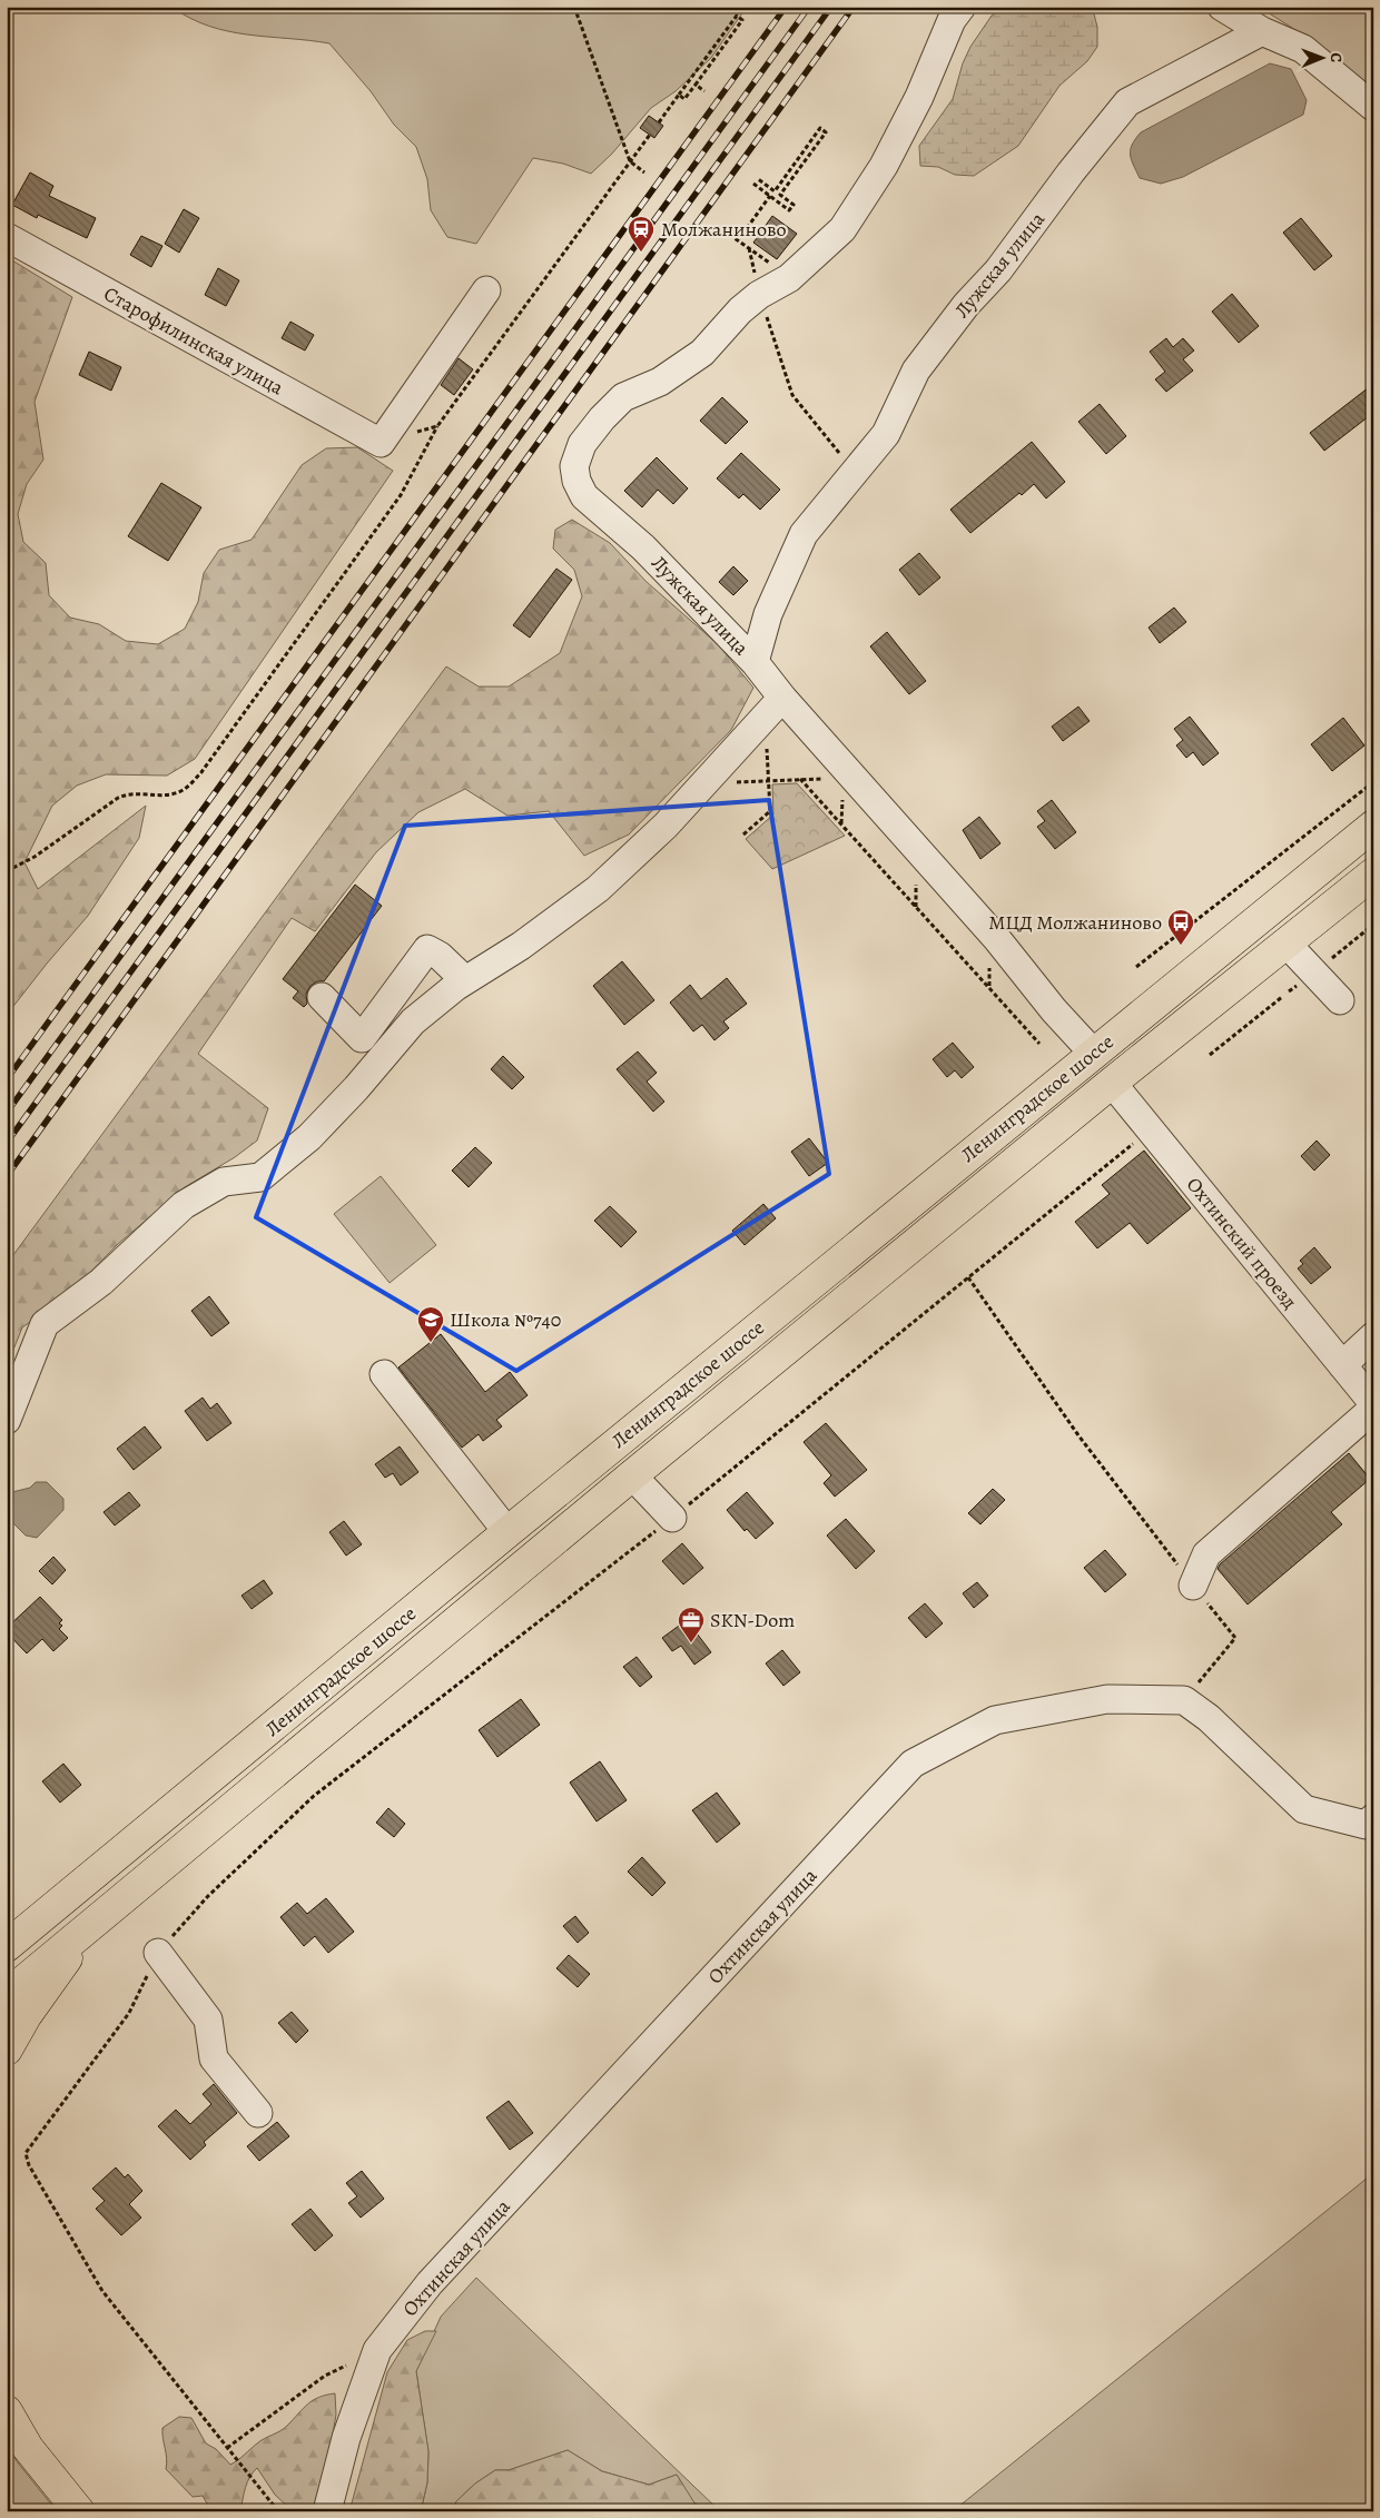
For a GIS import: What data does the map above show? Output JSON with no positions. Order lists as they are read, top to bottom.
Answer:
{
  "streets": {
    "highway": ["Ленинградское шоссе"],
    "street": [
      "Лужская улица",
      "Старофилинская улица",
      "Охтинский проезд",
      "Охтинская улица"
    ]
  },
  "crossings": [
    ["Ленинградское шоссе", "Охтинский проезд"]
  ],
  "places": {
    "station": ["Молжаниново"],
    "bus stop": ["МЦД Молжаниново"],
    "school or university": ["Школа №740"],
    "office": ["SKN-Dom"]
  },
  "north": "right"
}
